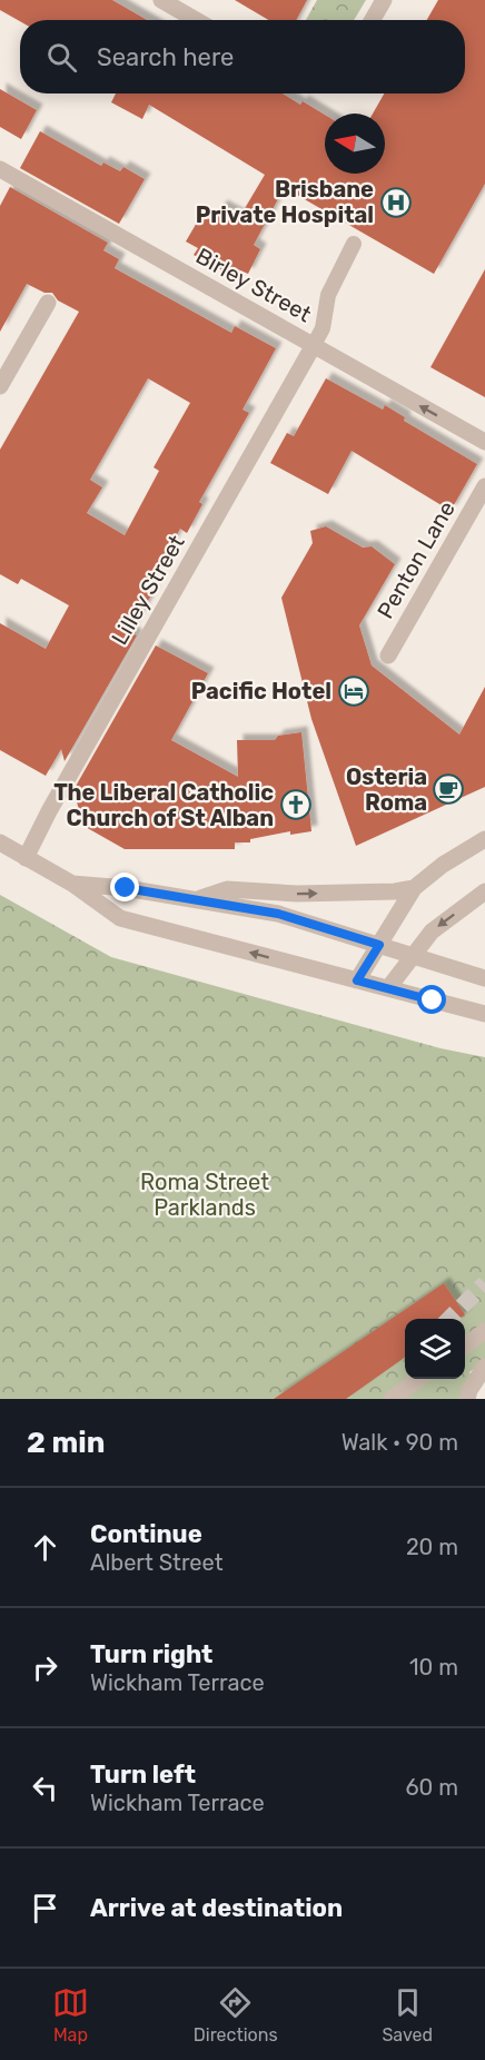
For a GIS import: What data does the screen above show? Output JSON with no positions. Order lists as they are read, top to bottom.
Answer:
{
  "streets": {
    "street": ["Birley Street", "Penton Lane", "Lilley Street"]
  },
  "crossings": [
    ["Birley Street", "Lilley Street"]
  ],
  "one_way": ["Birley Street"],
  "parks": ["Roma Street Parklands"],
  "places": {
    "hospital": ["Brisbane Private Hospital"],
    "hotel": ["Pacific Hotel"],
    "cafe": ["Osteria Roma"],
    "church": ["The Liberal Catholic Church of St Alban"]
  },
  "north": "left",
  "page": {
    "search": "Search here",
    "heading": ["2 min", "Walk · 90 m"],
    "list": [
      ["Continue", "Albert Street", "20 m"],
      ["Turn right", "Wickham Terrace", "10 m"],
      ["Turn left", "Wickham Terrace", "60 m"],
      "Arrive at destination"
    ],
    "nav": ["Map", "Directions", "Saved"]
  }
}
